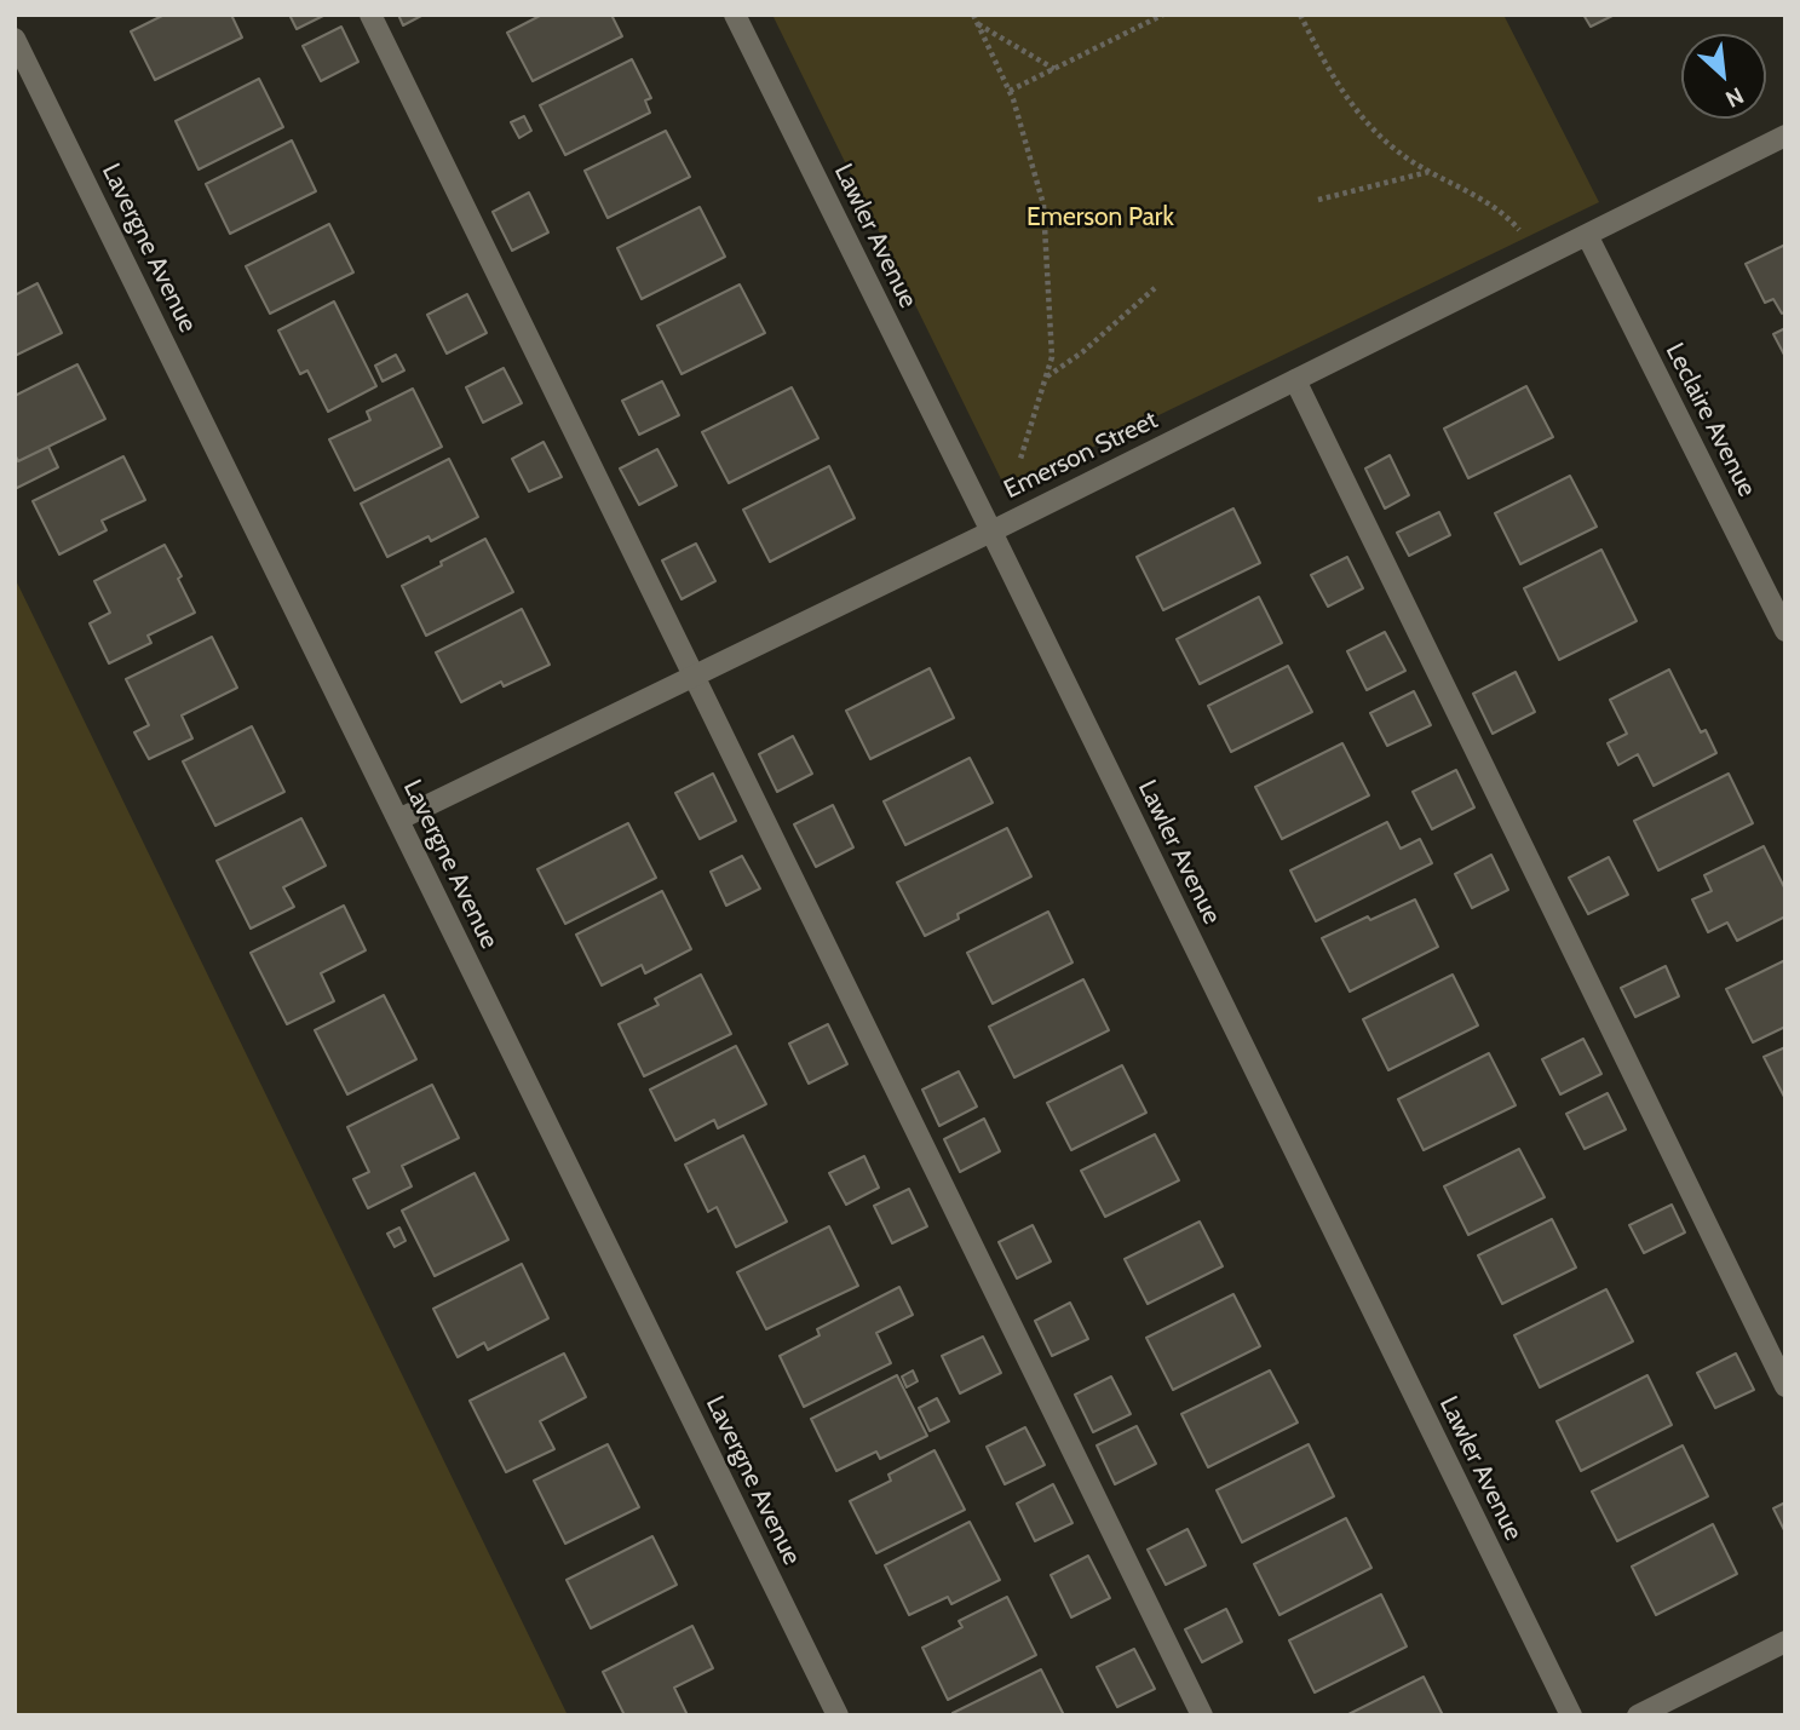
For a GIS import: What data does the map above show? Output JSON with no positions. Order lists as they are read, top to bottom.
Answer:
{
  "streets": {
    "street": [
      "Lawler Avenue",
      "Lavergne Avenue",
      "Leclaire Avenue",
      "Emerson Street"
    ]
  },
  "crossings": [
    ["Lawler Avenue", "Emerson Street"],
    ["Lavergne Avenue", "Emerson Street"],
    ["Leclaire Avenue", "Emerson Street"]
  ],
  "parks": ["Emerson Park"],
  "north": "bottom right"
}
